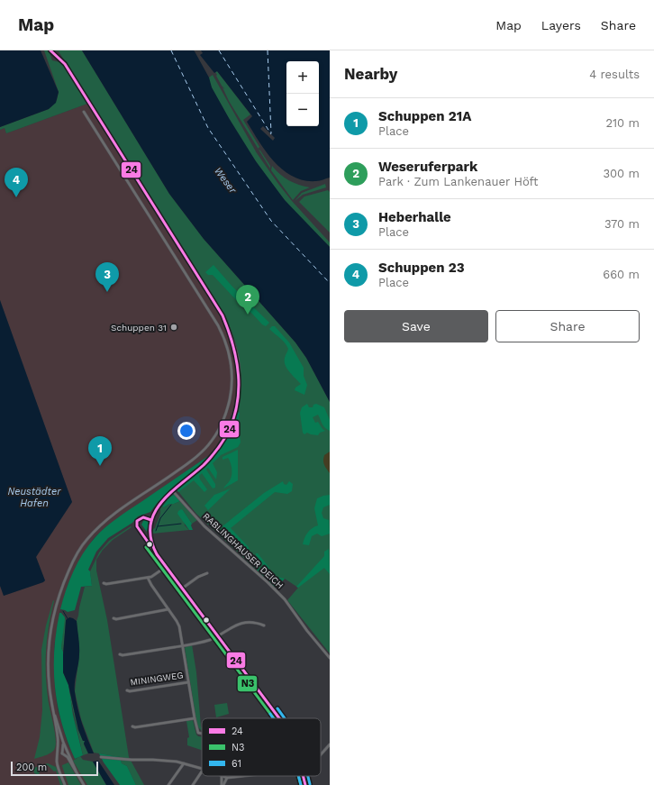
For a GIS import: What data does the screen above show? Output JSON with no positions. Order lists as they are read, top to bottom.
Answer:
{
  "streets": {
    "street": ["RABLINGHAUSER DEICH", "MININGWEG"]
  },
  "water": ["Weser", "Neustädter Hafen"],
  "places": ["Schuppen 31"],
  "lines": ["transit line 24", "transit line N3", "transit line 61"],
  "legend": ["24", "N3", "61"],
  "scale_bar": "200 m",
  "page": {
    "header": "Map",
    "nav": ["Map", "Layers", "Share"],
    "heading": ["Nearby", "4 results"],
    "map_buttons": ["+", "−"],
    "list": [
      {
        "mark": "1",
        "name": "Schuppen 21A",
        "note": "Place",
        "value": "210 m"
      },
      {
        "mark": "2",
        "name": "Weseruferpark",
        "note": "Park · Zum Lankenauer Höft",
        "value": "300 m"
      },
      {
        "mark": "3",
        "name": "Heberhalle",
        "note": "Place",
        "value": "370 m"
      },
      {
        "mark": "4",
        "name": "Schuppen 23",
        "note": "Place",
        "value": "660 m"
      }
    ],
    "pins": [
      "4",
      "3",
      "2",
      "1"
    ],
    "buttons": ["Save", "Share"],
    "scale": "200 m"
  }
}
